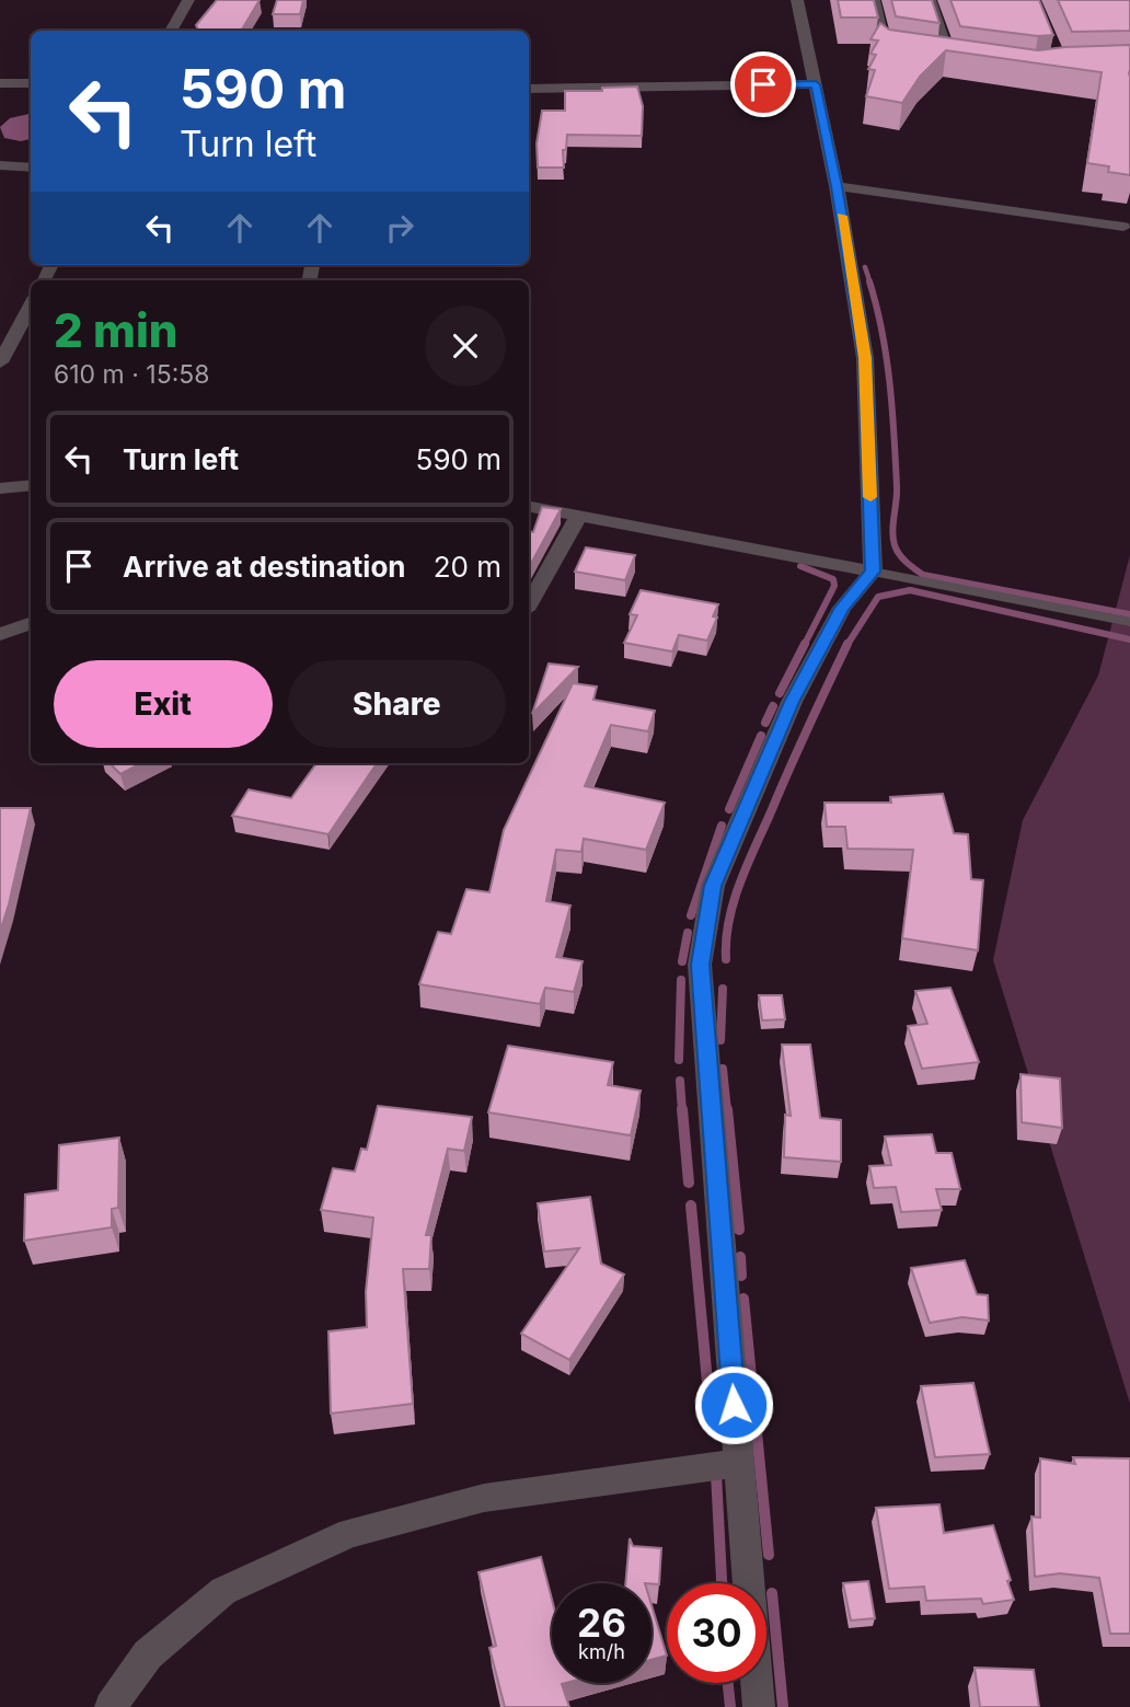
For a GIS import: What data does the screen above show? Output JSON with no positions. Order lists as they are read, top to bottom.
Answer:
{
  "page": {
    "turn": ["590 m", "Turn left"],
    "heading": ["2 min", "610 m · 15:58"],
    "list": [
      {
        "name": "Turn left",
        "value": "590 m"
      },
      {
        "name": "Arrive at destination",
        "value": "20 m"
      }
    ],
    "buttons": ["Exit", "Share"],
    "speed": "26 km/h",
    "limit": "30"
  }
}
